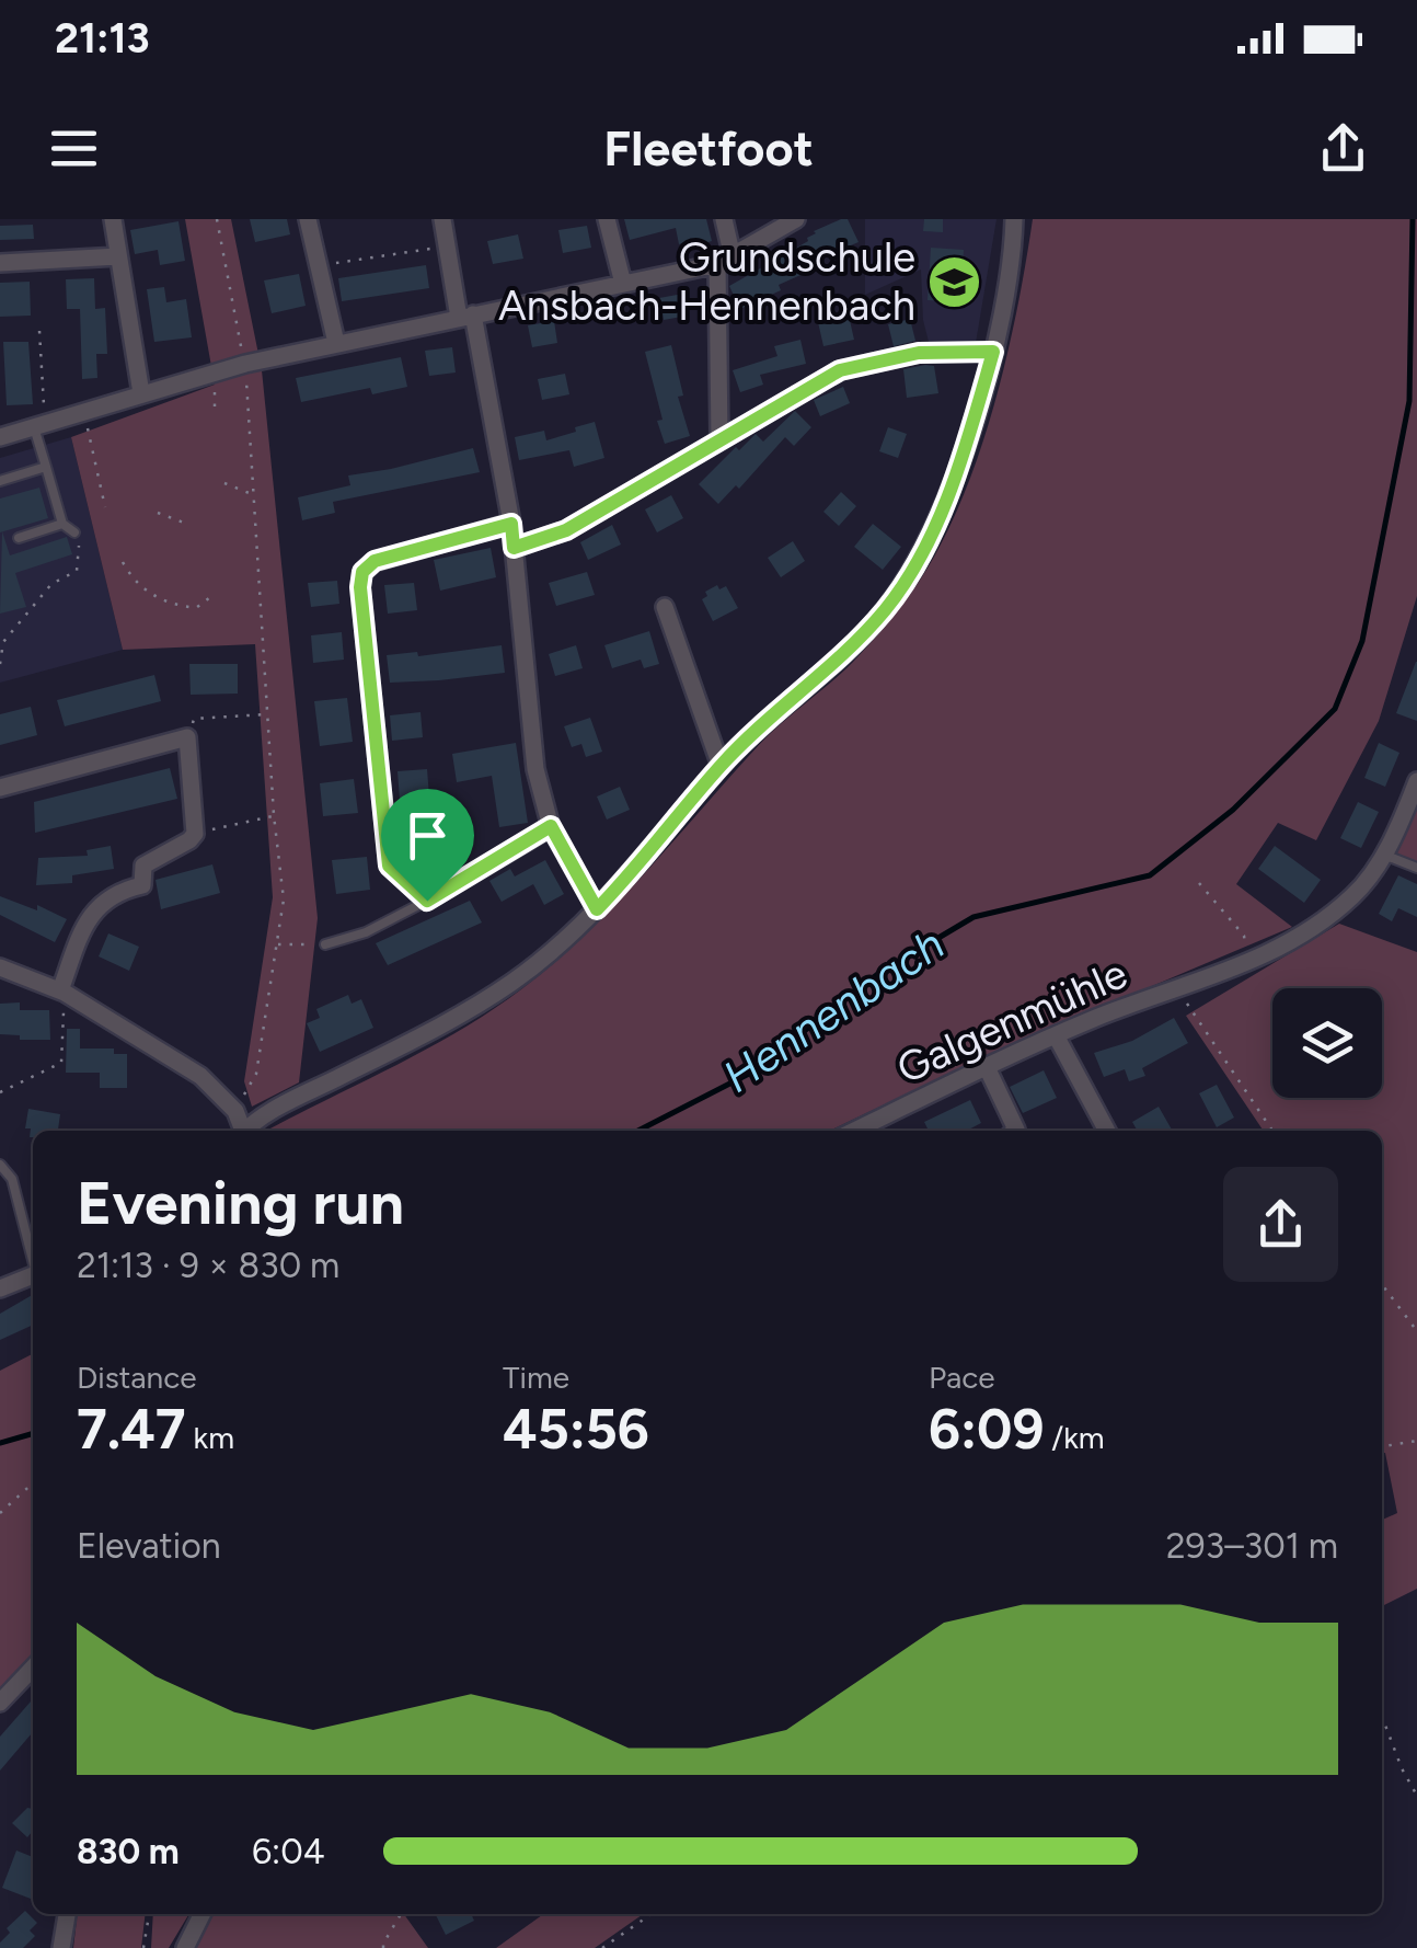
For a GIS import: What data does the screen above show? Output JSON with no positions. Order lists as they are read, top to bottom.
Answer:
{
  "streets": {
    "street": ["Galgenmühle"]
  },
  "water": ["Hennenbach"],
  "places": {
    "school or university": ["Grundschule Ansbach-Hennenbach"]
  },
  "page": {
    "status": "21:13",
    "header": "Fleetfoot",
    "heading": ["Evening run", "21:13 · 9 × 830 m"],
    "stats": [
      ["Distance", "7.47 km"],
      ["Time", "45:56"],
      ["Pace", "6:09 /km"]
    ],
    "chart": ["Elevation", "293–301 m"],
    "list": [
      {
        "name": "830 m",
        "note": "6:04"
      }
    ]
  }
}
